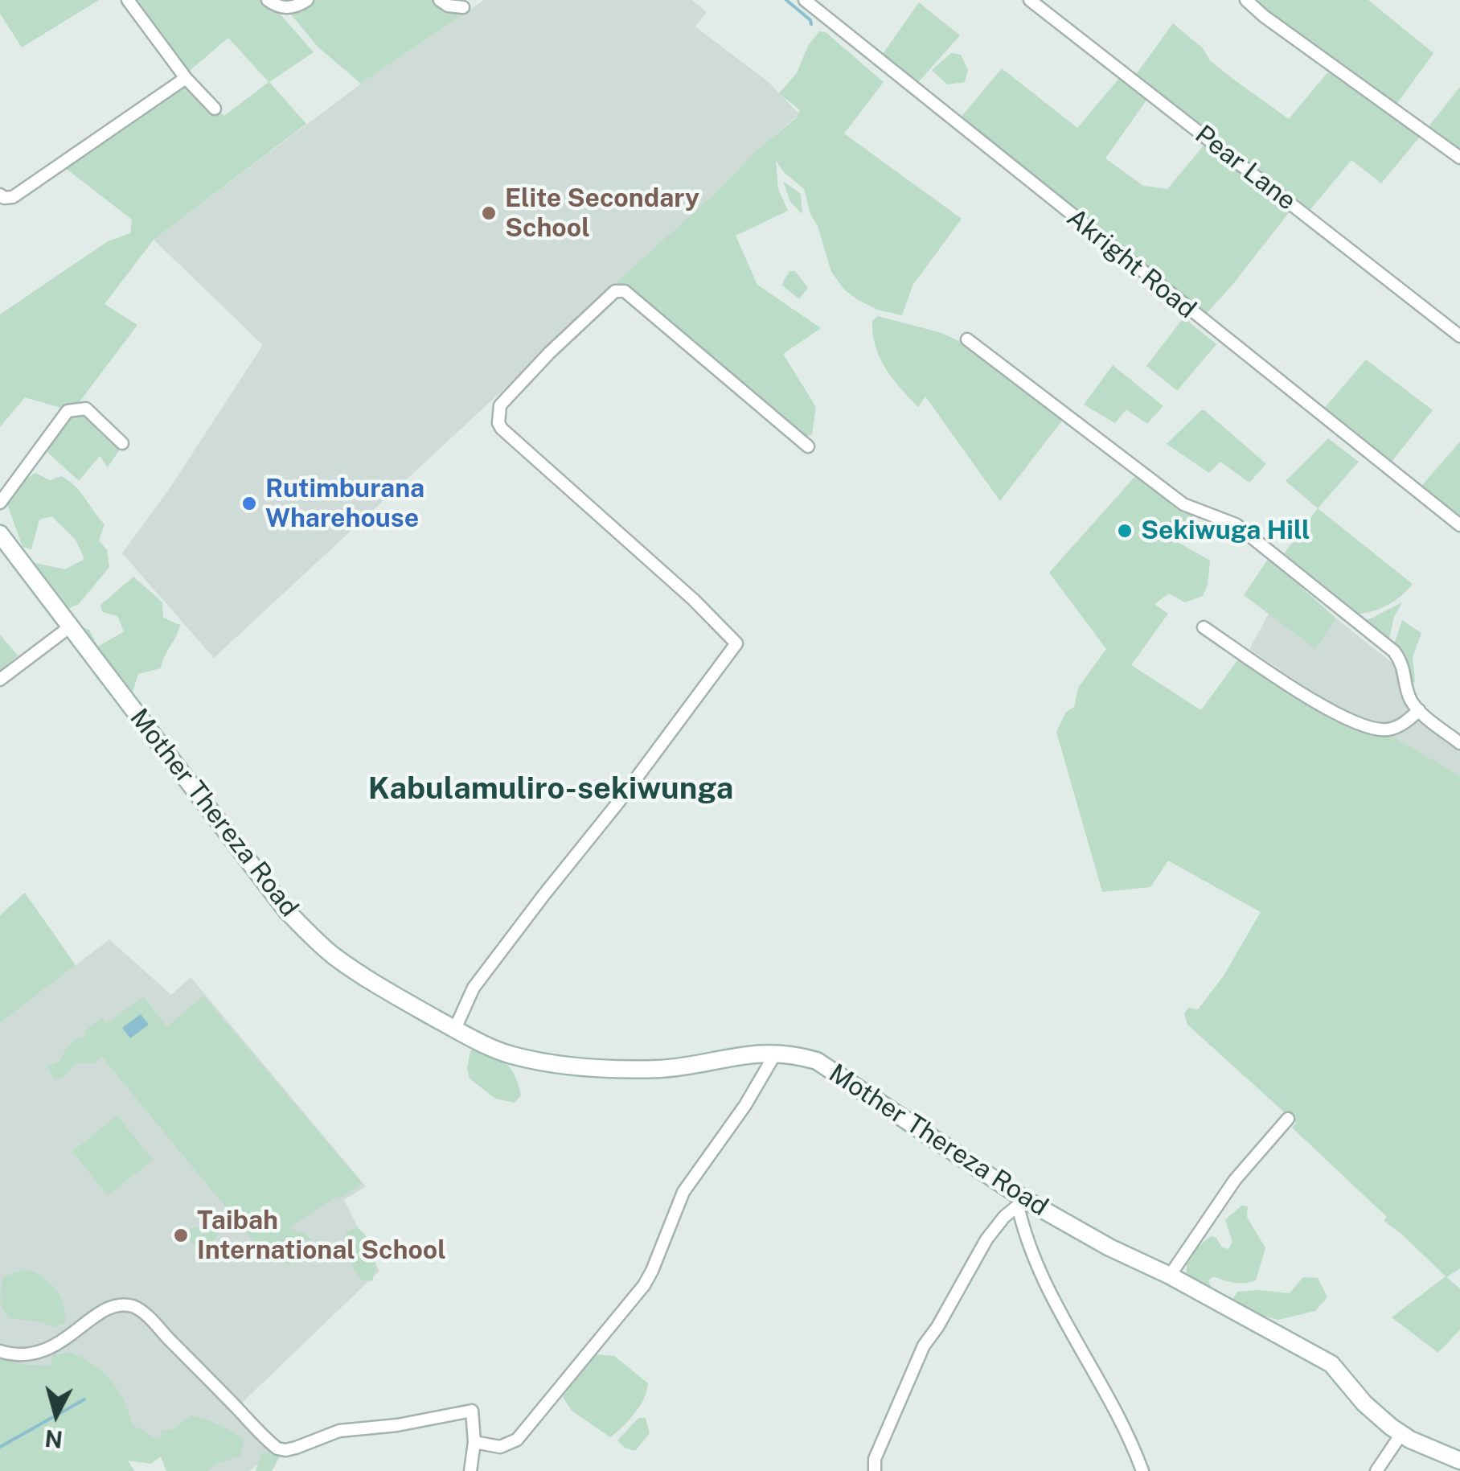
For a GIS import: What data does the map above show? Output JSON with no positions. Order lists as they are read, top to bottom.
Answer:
{
  "streets": {
    "street": ["Pear Lane", "Akright Road", "Mother Thereza Road"]
  },
  "districts": ["Kabulamuliro-sekiwunga"],
  "places": [
    "Elite Secondary School",
    "Rutimburana Wharehouse",
    "Sekiwuga Hill",
    "Taibah International School"
  ],
  "north": "bottom"
}
